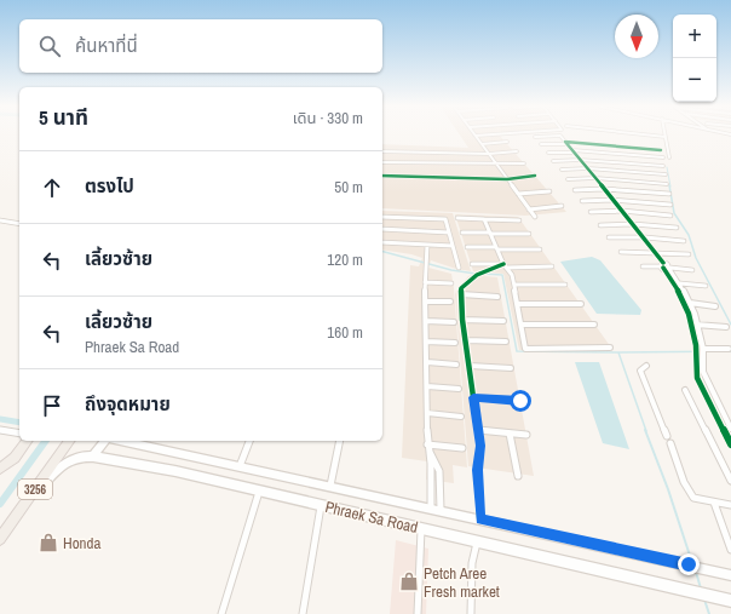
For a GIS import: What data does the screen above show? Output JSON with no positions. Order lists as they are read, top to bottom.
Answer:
{
  "streets": {
    "main road": ["3256", "Phraek Sa Road"]
  },
  "crossings": [
    ["3256", "Phraek Sa Road"]
  ],
  "places": {
    "shop": ["Honda", "Petch Aree Fresh market"]
  },
  "north": "bottom",
  "page": {
    "map_buttons": ["+", "−"],
    "search": "ค้นหาที่นี่",
    "heading": ["5 นาที", "เดิน · 330 m"],
    "list": [
      ["ตรงไป", "50 m"],
      ["เลี้ยวซ้าย", "120 m"],
      ["เลี้ยวซ้าย", "Phraek Sa Road", "160 m"],
      "ถึงจุดหมาย"
    ]
  }
}
